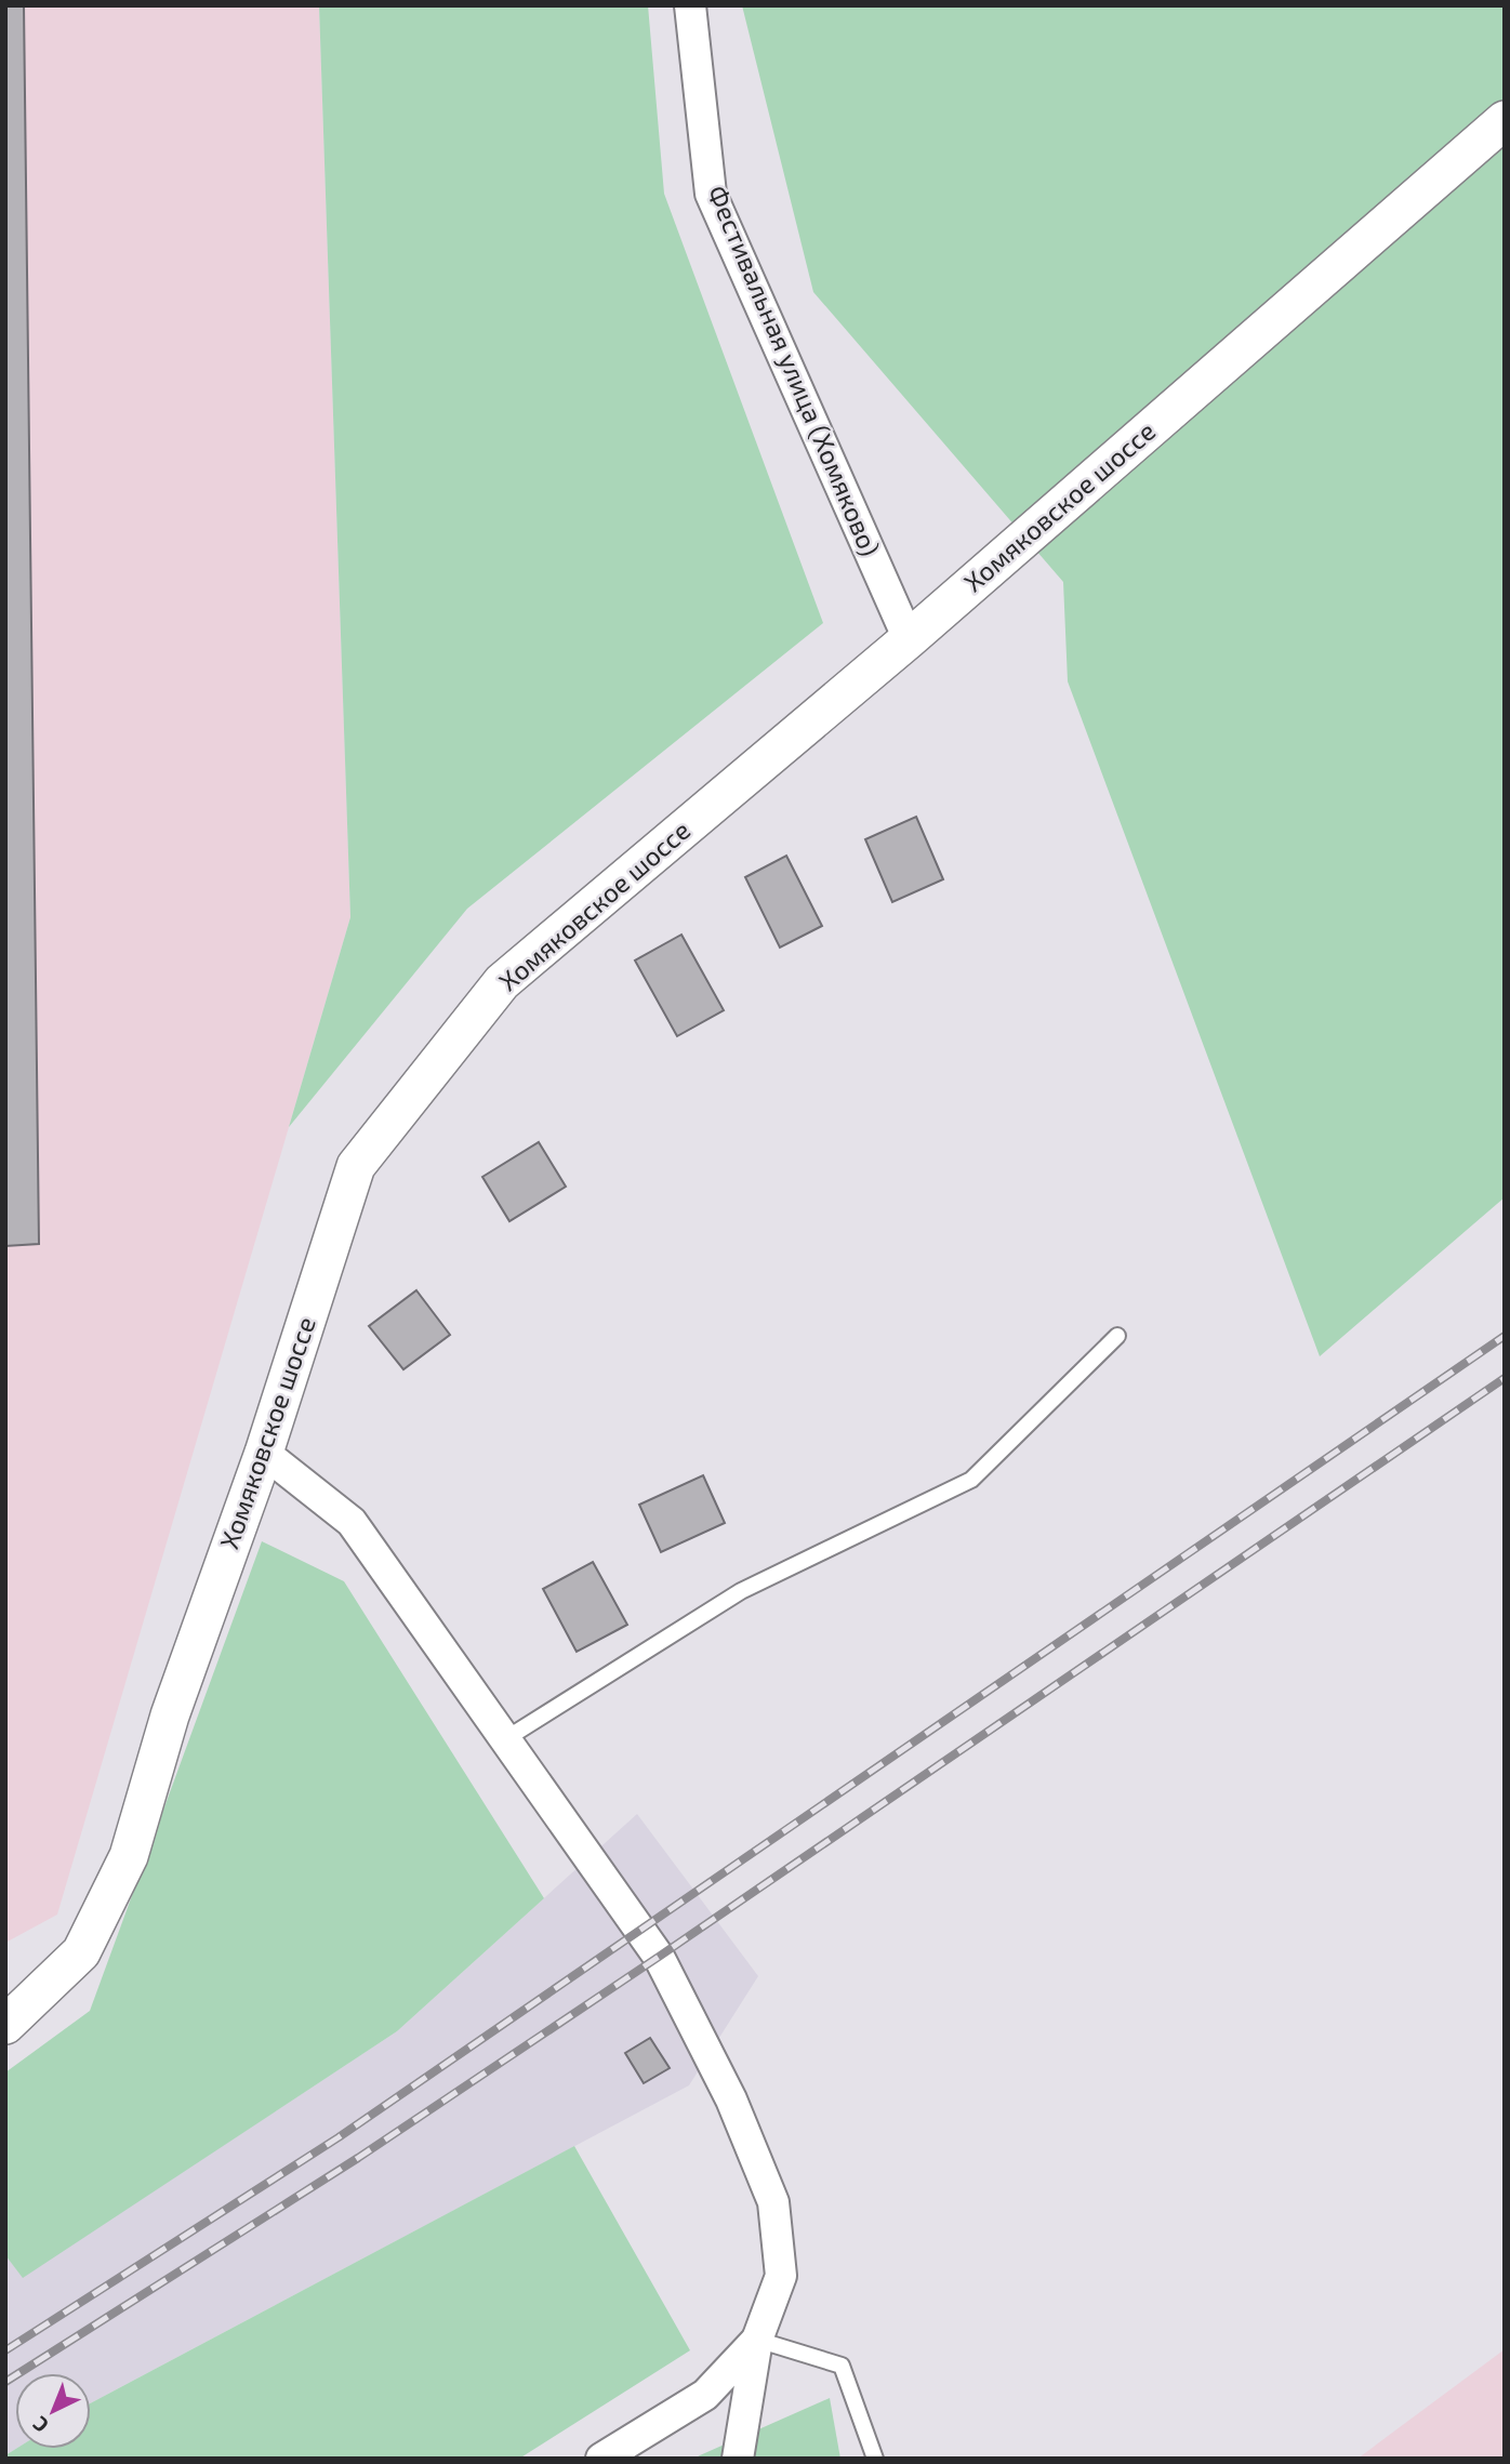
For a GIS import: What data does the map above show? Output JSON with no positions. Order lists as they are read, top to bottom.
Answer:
{
  "streets": {
    "street": ["Фестивальная улица (Хомяково)", "Хомяковское шоссе"]
  },
  "crossings": [
    ["Фестивальная улица (Хомяково)", "Хомяковское шоссе"]
  ],
  "north": "bottom left"
}
